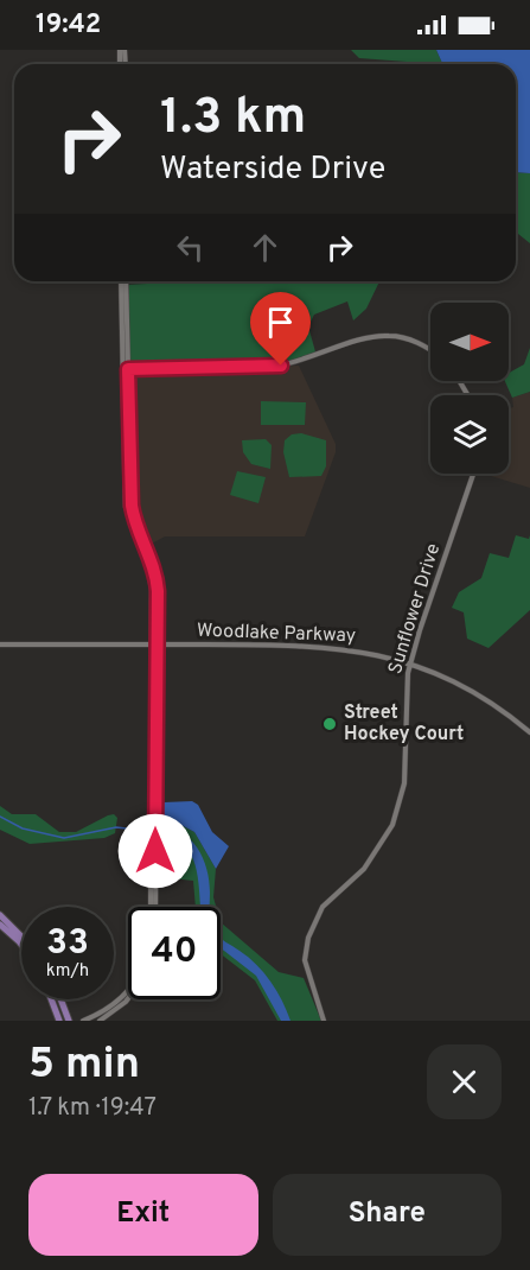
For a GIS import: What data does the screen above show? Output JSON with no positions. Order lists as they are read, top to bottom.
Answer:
{
  "streets": {
    "street": ["Sunflower Drive", "Woodlake Parkway"]
  },
  "crossings": [
    ["Sunflower Drive", "Woodlake Parkway"]
  ],
  "places": ["Street Hockey Court"],
  "north": "right",
  "page": {
    "status": "19:42",
    "turn": ["1.3 km", "Waterside Drive"],
    "speed": "33 km/h",
    "limit": "40",
    "heading": ["5 min", "1.7 km · 19:47"],
    "buttons": ["Exit", "Share"]
  }
}
